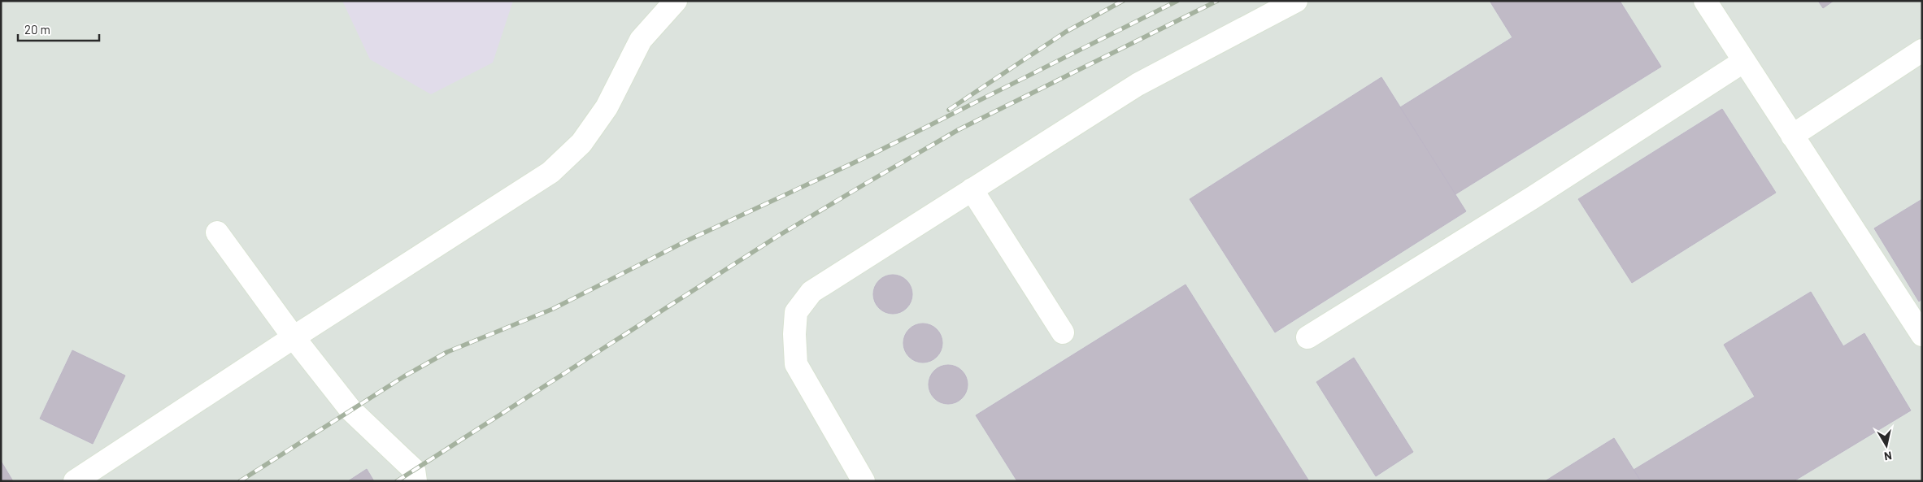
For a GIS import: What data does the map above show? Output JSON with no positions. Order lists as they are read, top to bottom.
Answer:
{
  "scale_bar": "20 m",
  "north": "bottom"
}
